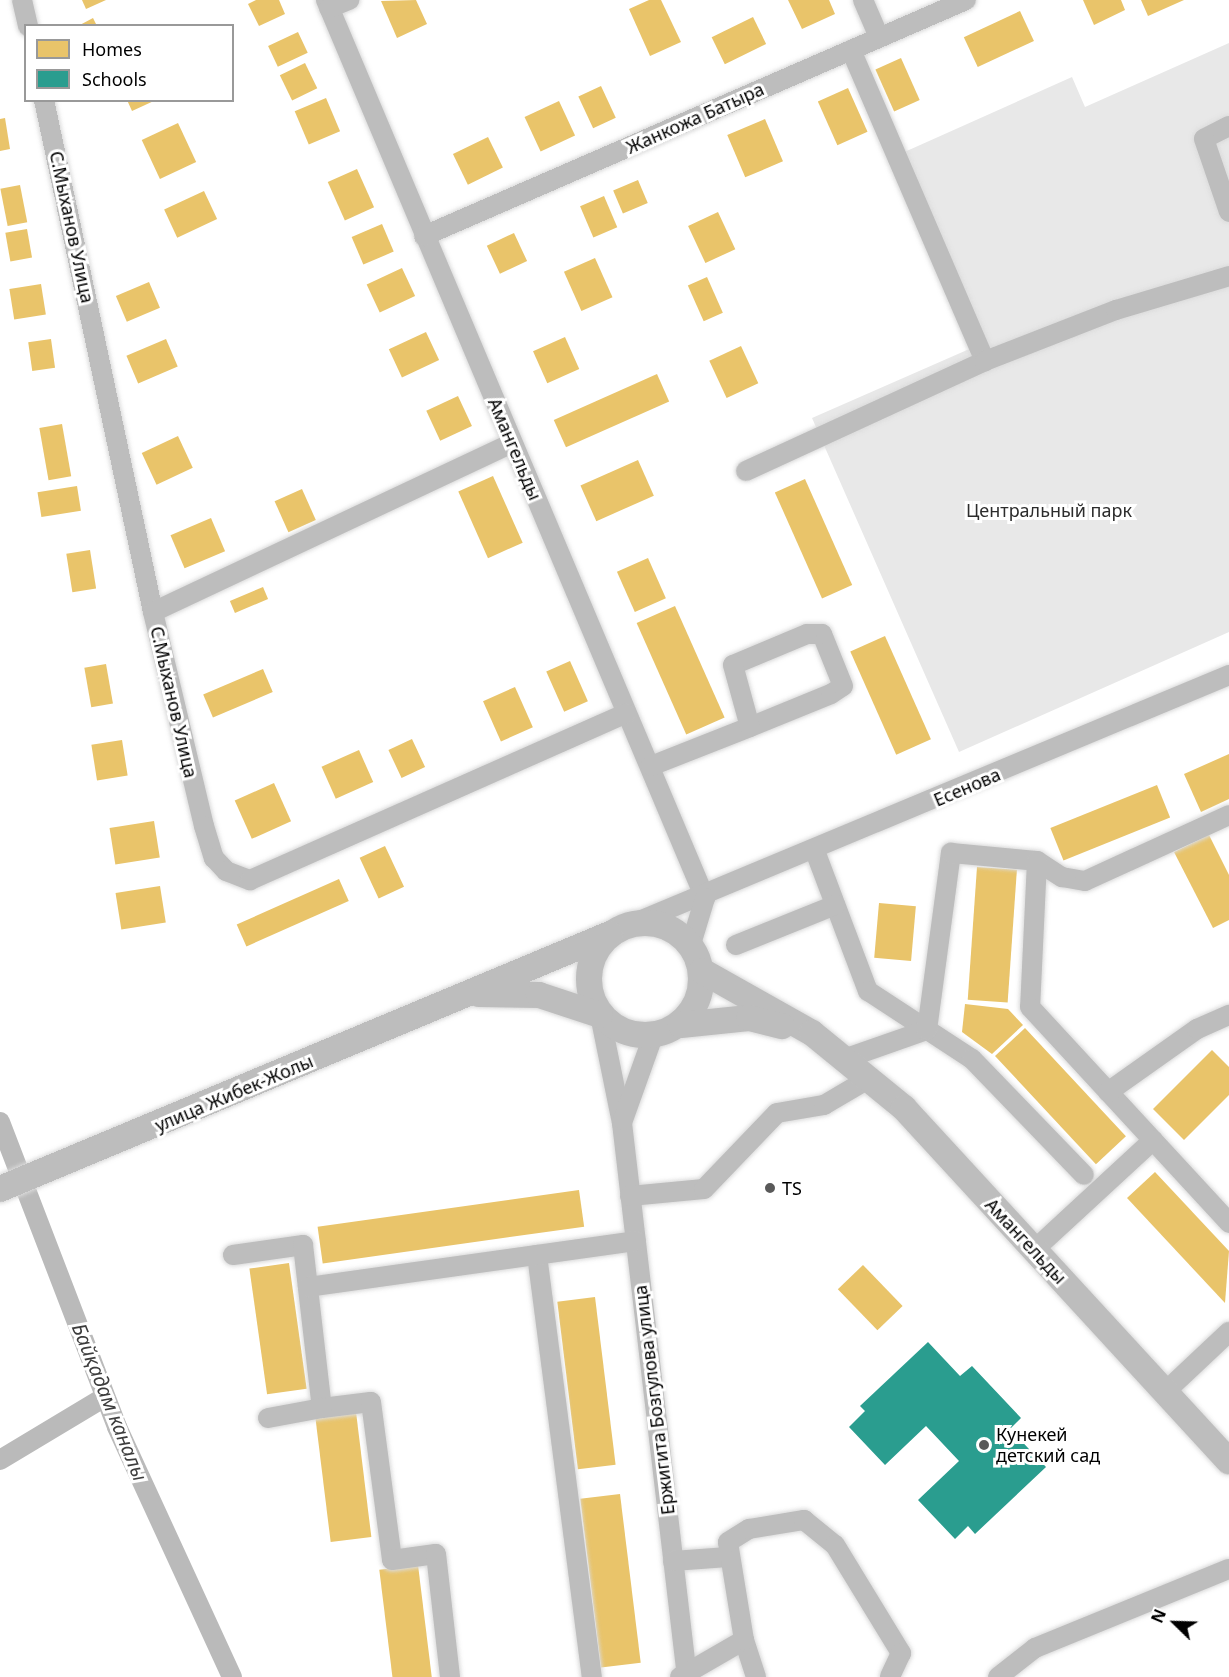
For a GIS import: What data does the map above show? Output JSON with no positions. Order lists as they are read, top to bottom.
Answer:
{
  "streets": {
    "main road": ["Амангельды", "улица Жибек-Жолы"],
    "street": [
      "Жанкожа Батыра",
      "С.Мыханов Улица",
      "Есенова",
      "Ержигита Бозгулова улица"
    ]
  },
  "crossings": [
    ["Жанкожа Батыра", "Амангельды"],
    ["С.Мыханов Улица", "Амангельды"],
    ["Амангельды", "Есенова"],
    ["Амангельды", "улица Жибек-Жолы"],
    ["Амангельды", "Ержигита Бозгулова улица"],
    ["Есенова", "улица Жибек-Жолы"],
    ["Есенова", "Ержигита Бозгулова улица"],
    ["улица Жибек-Жолы", "Ержигита Бозгулова улица"]
  ],
  "water": ["Байқадам каналы"],
  "parks": ["Центральный парк"],
  "places": ["TS", "Кунекей детский сад"],
  "legend": ["Homes", "Schools"],
  "north": "top left"
}
